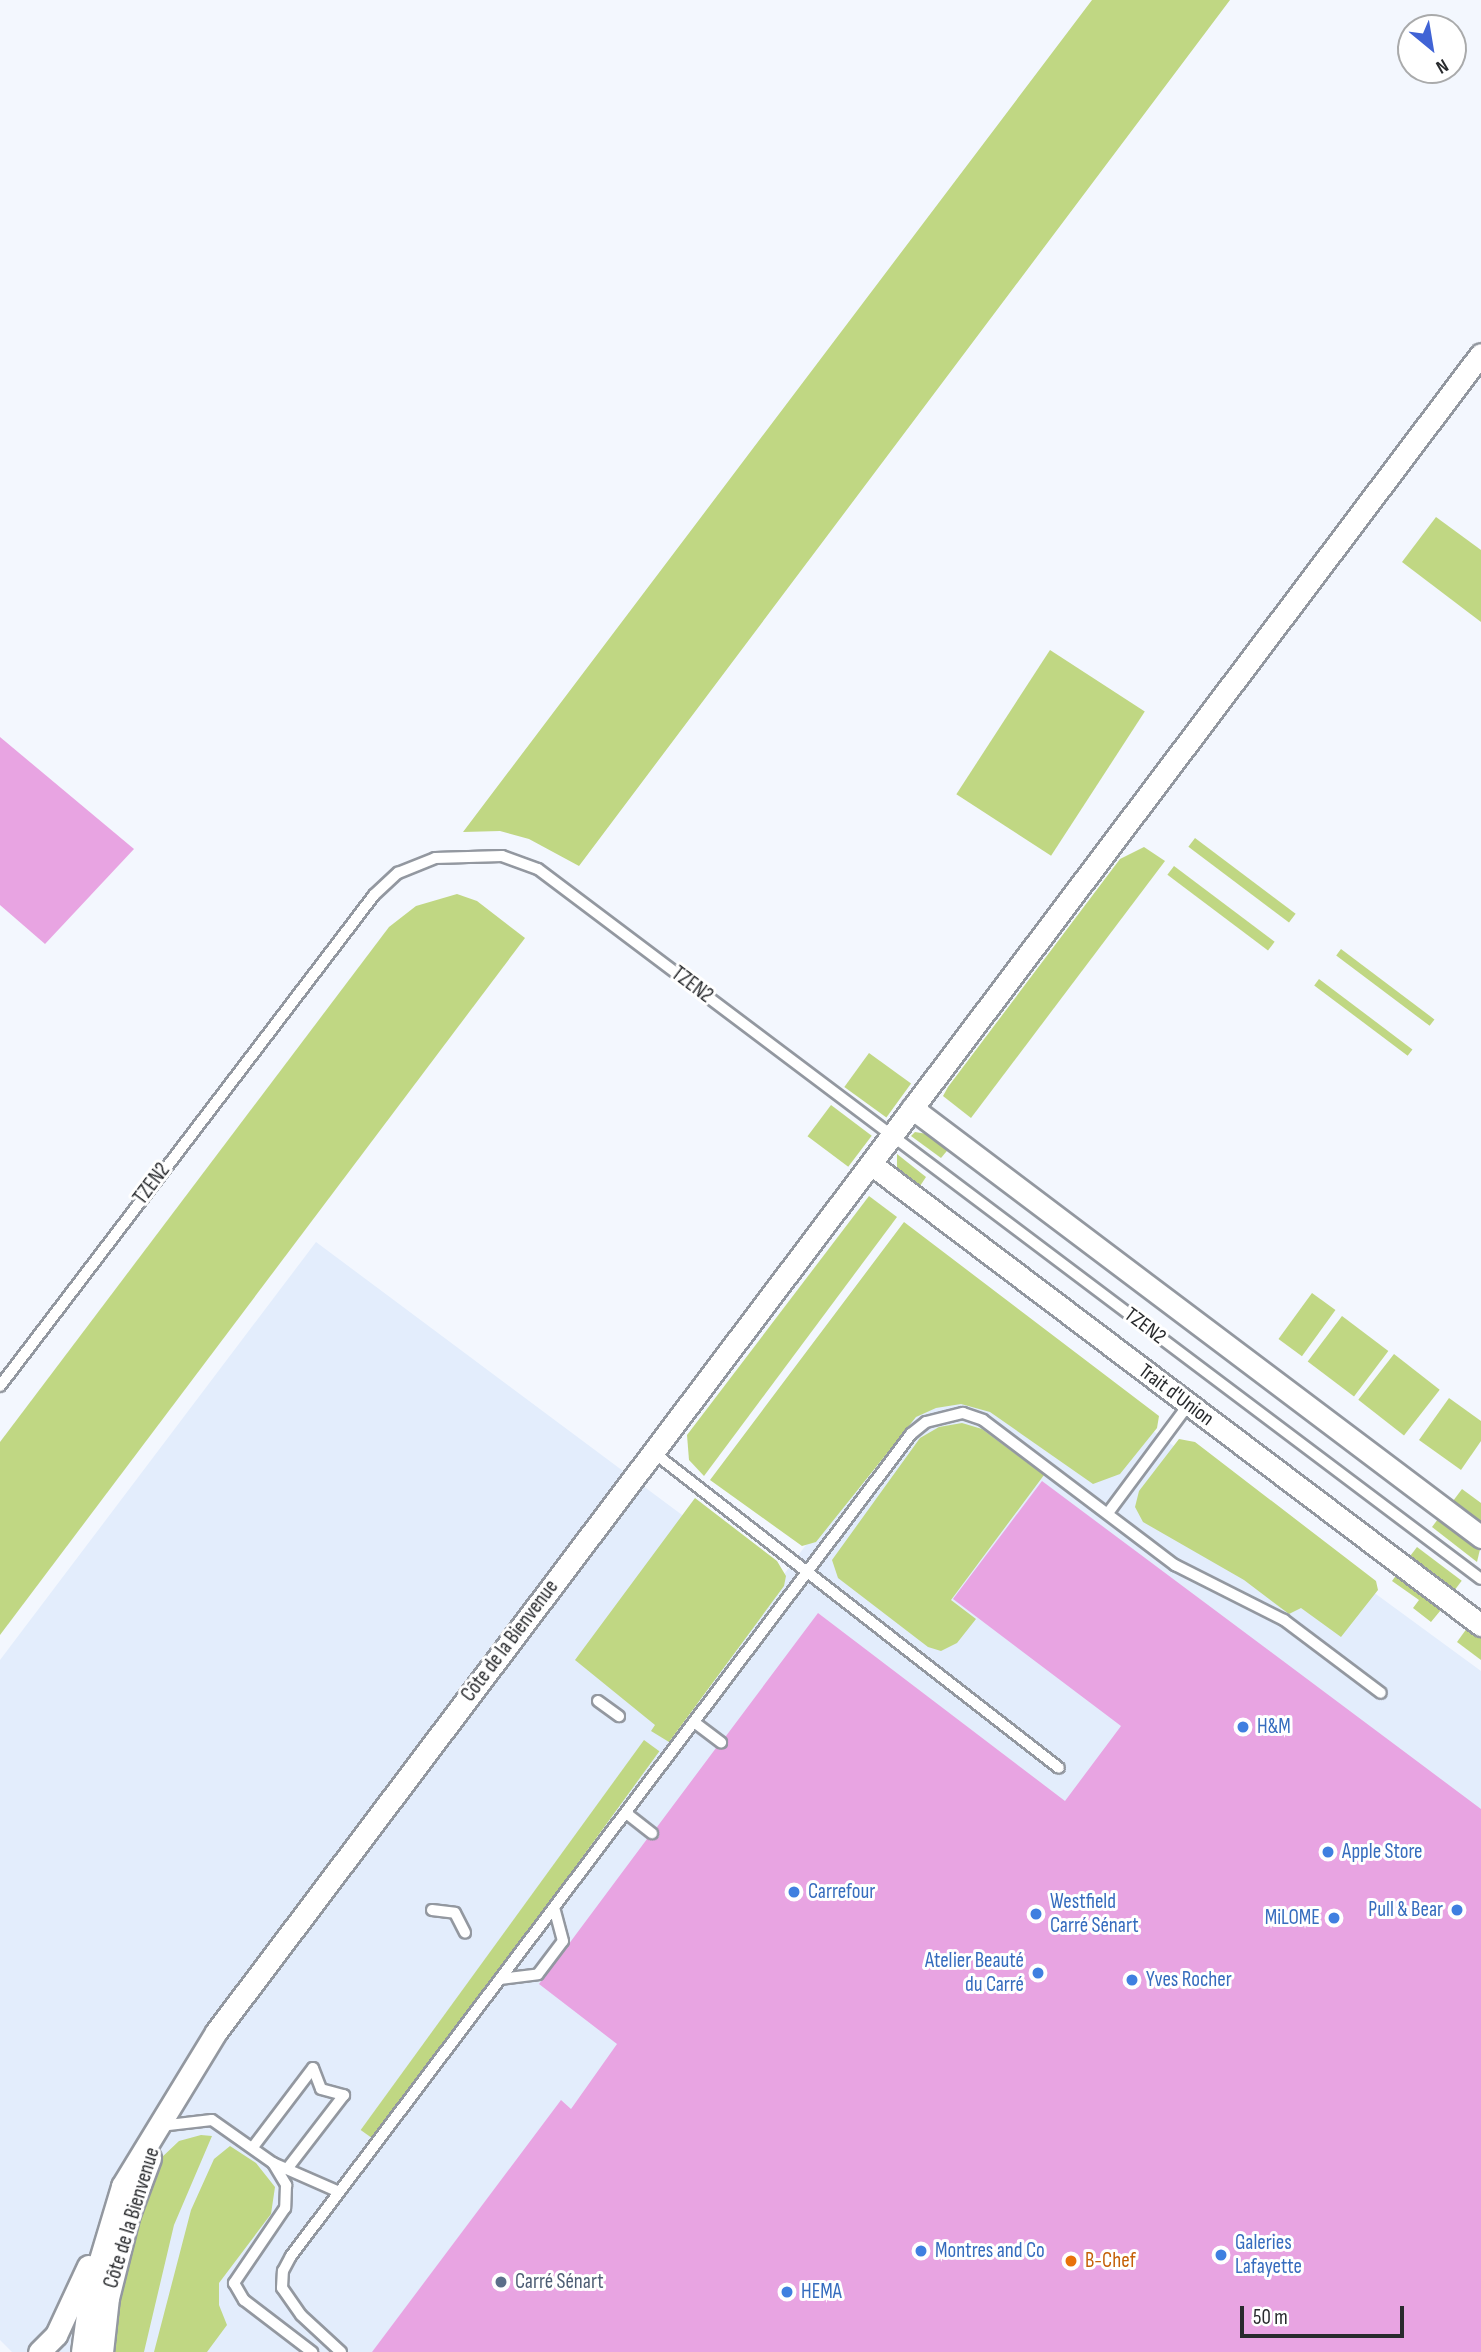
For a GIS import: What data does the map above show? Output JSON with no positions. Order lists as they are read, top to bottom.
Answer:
{
  "streets": {
    "street": ["Trait d'Union", "Côte de la Bienvenue"],
    "lane": ["TZEN2"]
  },
  "crossings": [
    ["TZEN2", "Côte de la Bienvenue"],
    ["Trait d'Union", "Côte de la Bienvenue"]
  ],
  "places": [
    "H&M",
    "Apple Store",
    "Carrefour",
    "Pull & Bear",
    "Westfield Carré Sénart",
    "MiLOME",
    "Atelier Beauté du Carré",
    "Yves Rocher",
    "Montres and Co",
    "Galeries Lafayette",
    "B-Chef",
    "Carré Sénart",
    "HEMA"
  ],
  "scale_bar": "50 m",
  "north": "bottom right"
}
